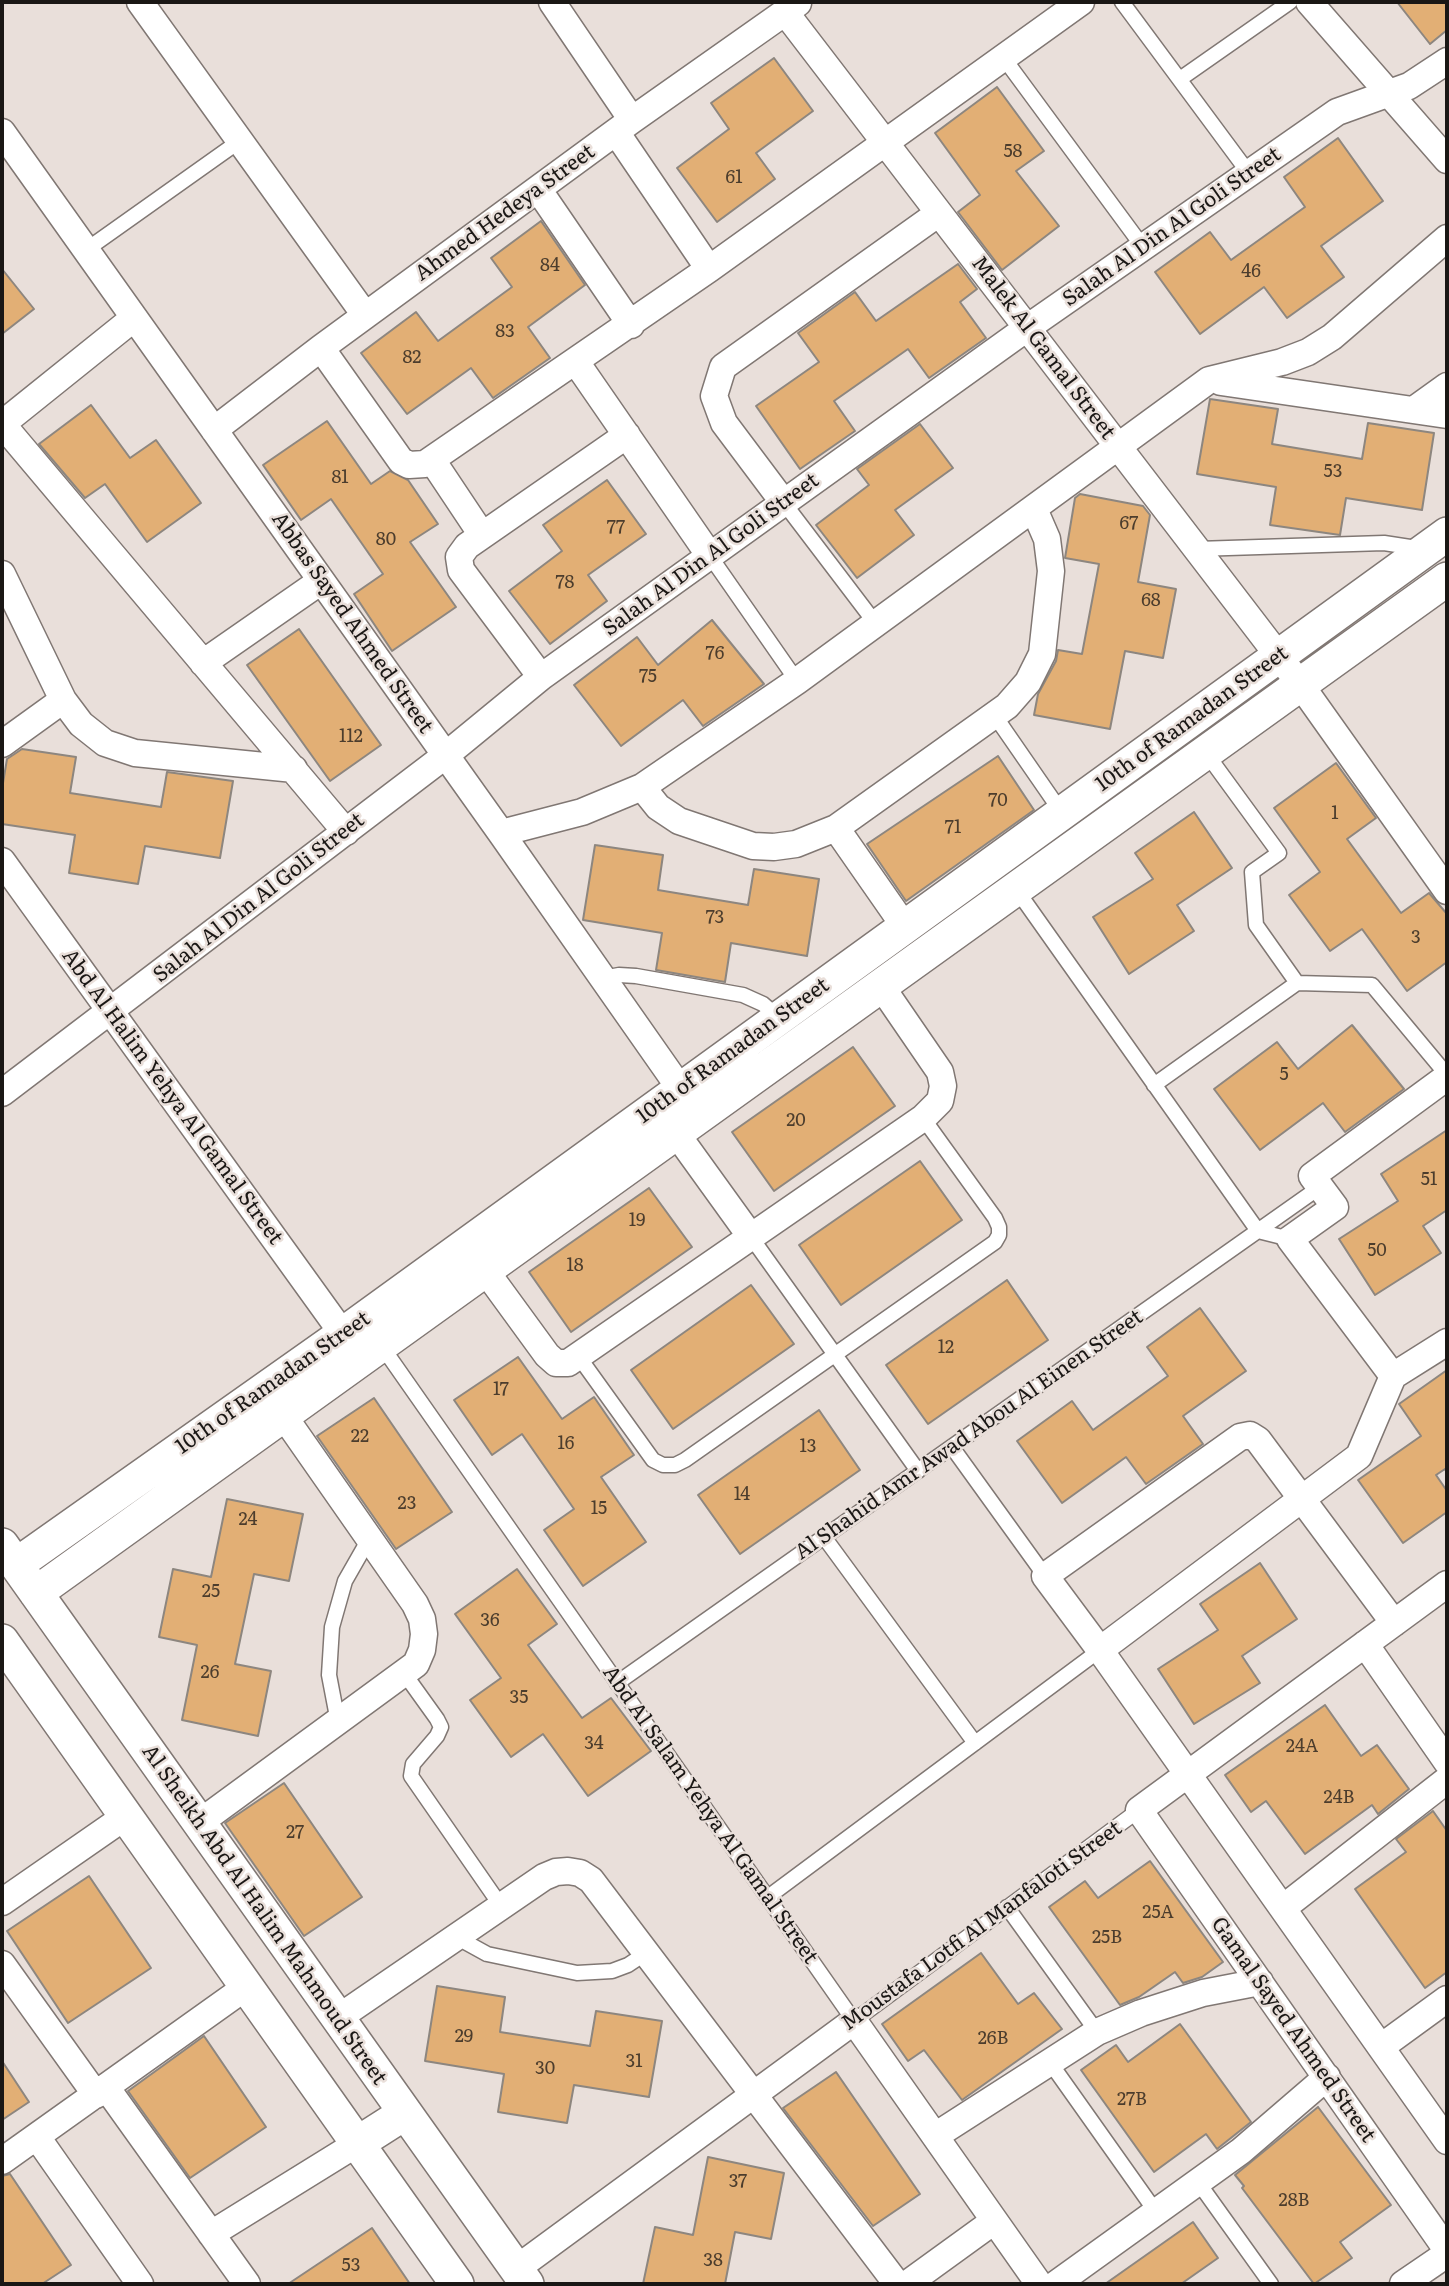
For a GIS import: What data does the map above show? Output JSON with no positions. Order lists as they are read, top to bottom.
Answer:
{
  "streets": {
    "street": [
      "Ahmed Hedeya Street",
      "Salah Al Din Al Goli Street",
      "Malek Al Gamal Street",
      "Abbas Sayed Ahmed Street",
      "10th of Ramadan Street",
      "Abd Al Halim Yehya Al Gamal Street",
      "Abd Al Salam Yehya Al Gamal Street",
      "Al Sheikh Abd Al Halim Mahmoud Street",
      "Moustafa Lotfi Al Manfaloti Street",
      "Gamal Sayed Ahmed Street"
    ],
    "lane": ["Al Shahid Amr Awad Abou Al Einen Street"]
  },
  "crossings": [
    ["Ahmed Hedeya Street", "Malek Al Gamal Street"],
    ["Ahmed Hedeya Street", "Abbas Sayed Ahmed Street"],
    ["Salah Al Din Al Goli Street", "Malek Al Gamal Street"],
    ["Salah Al Din Al Goli Street", "Abbas Sayed Ahmed Street"],
    ["Salah Al Din Al Goli Street", "Abd Al Halim Yehya Al Gamal Street"],
    ["Malek Al Gamal Street", "10th of Ramadan Street"],
    ["Abbas Sayed Ahmed Street", "10th of Ramadan Street"],
    ["10th of Ramadan Street", "Abd Al Halim Yehya Al Gamal Street"],
    ["10th of Ramadan Street", "Abd Al Salam Yehya Al Gamal Street"],
    ["10th of Ramadan Street", "Al Sheikh Abd Al Halim Mahmoud Street"],
    ["Al Shahid Amr Awad Abou Al Einen Street", "Abd Al Salam Yehya Al Gamal Street"],
    ["Abd Al Salam Yehya Al Gamal Street", "Moustafa Lotfi Al Manfaloti Street"],
    ["Al Sheikh Abd Al Halim Mahmoud Street", "Moustafa Lotfi Al Manfaloti Street"],
    ["Moustafa Lotfi Al Manfaloti Street", "Gamal Sayed Ahmed Street"]
  ],
  "house_numbers": [
    "58",
    "61",
    "84",
    "46",
    "83",
    "82",
    "53",
    "81",
    "67",
    "77",
    "80",
    "78",
    "68",
    "76",
    "75",
    "112",
    "70",
    "1",
    "71",
    "73",
    "3",
    "5",
    "20",
    "51",
    "19",
    "50",
    "18",
    "12",
    "17",
    "22",
    "16",
    "13",
    "14",
    "23",
    "15",
    "24",
    "25",
    "36",
    "26",
    "35",
    "34",
    "24A",
    "24B",
    "27",
    "25A",
    "25B",
    "29",
    "26B",
    "31",
    "30",
    "27B",
    "37",
    "28B",
    "38",
    "53"
  ]
}
